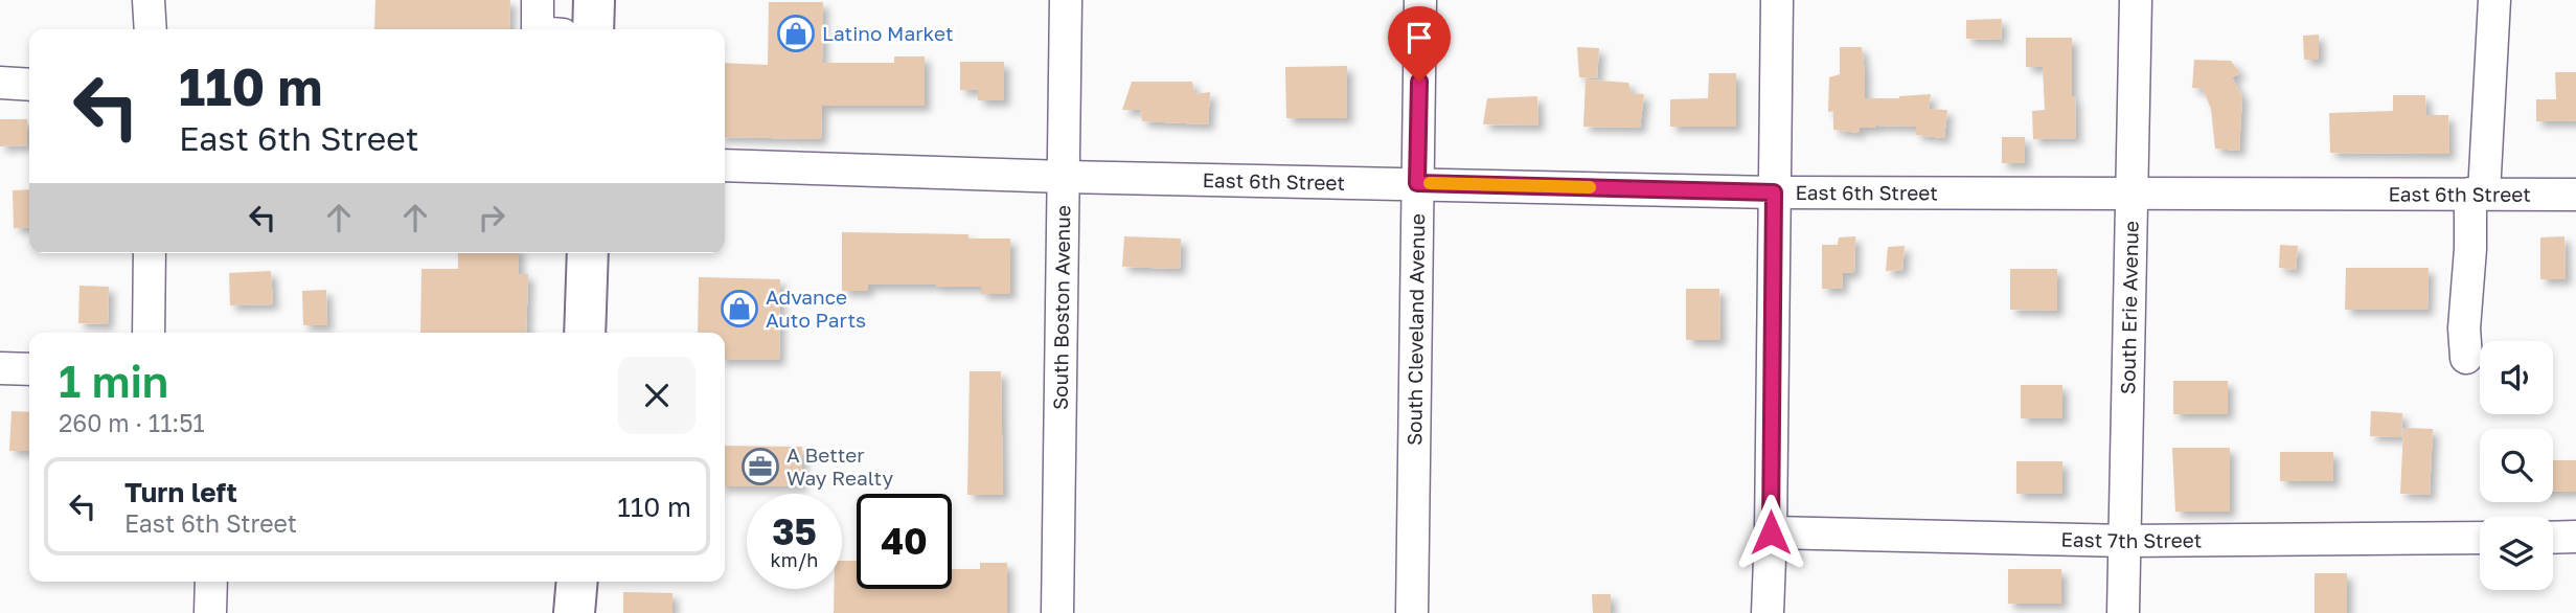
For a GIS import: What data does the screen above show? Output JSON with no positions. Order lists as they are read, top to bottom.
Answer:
{
  "streets": {
    "street": [
      "East 6th Street",
      "South Boston Avenue",
      "South Erie Avenue",
      "South Cleveland Avenue",
      "East 7th Street"
    ]
  },
  "crossings": [
    ["East 6th Street", "South Boston Avenue"],
    ["East 6th Street", "South Erie Avenue"],
    ["East 6th Street", "South Cleveland Avenue"],
    ["South Erie Avenue", "East 7th Street"]
  ],
  "places": {
    "shop": ["Latino Market", "Advance Auto Parts"],
    "office": ["A Better Way Realty"]
  },
  "page": {
    "turn": ["110 m", "East 6th Street"],
    "heading": ["1 min", "260 m · 11:51"],
    "list": [
      {
        "name": "Turn left",
        "note": "East 6th Street",
        "value": "110 m"
      }
    ],
    "speed": "35 km/h",
    "limit": "40"
  }
}
